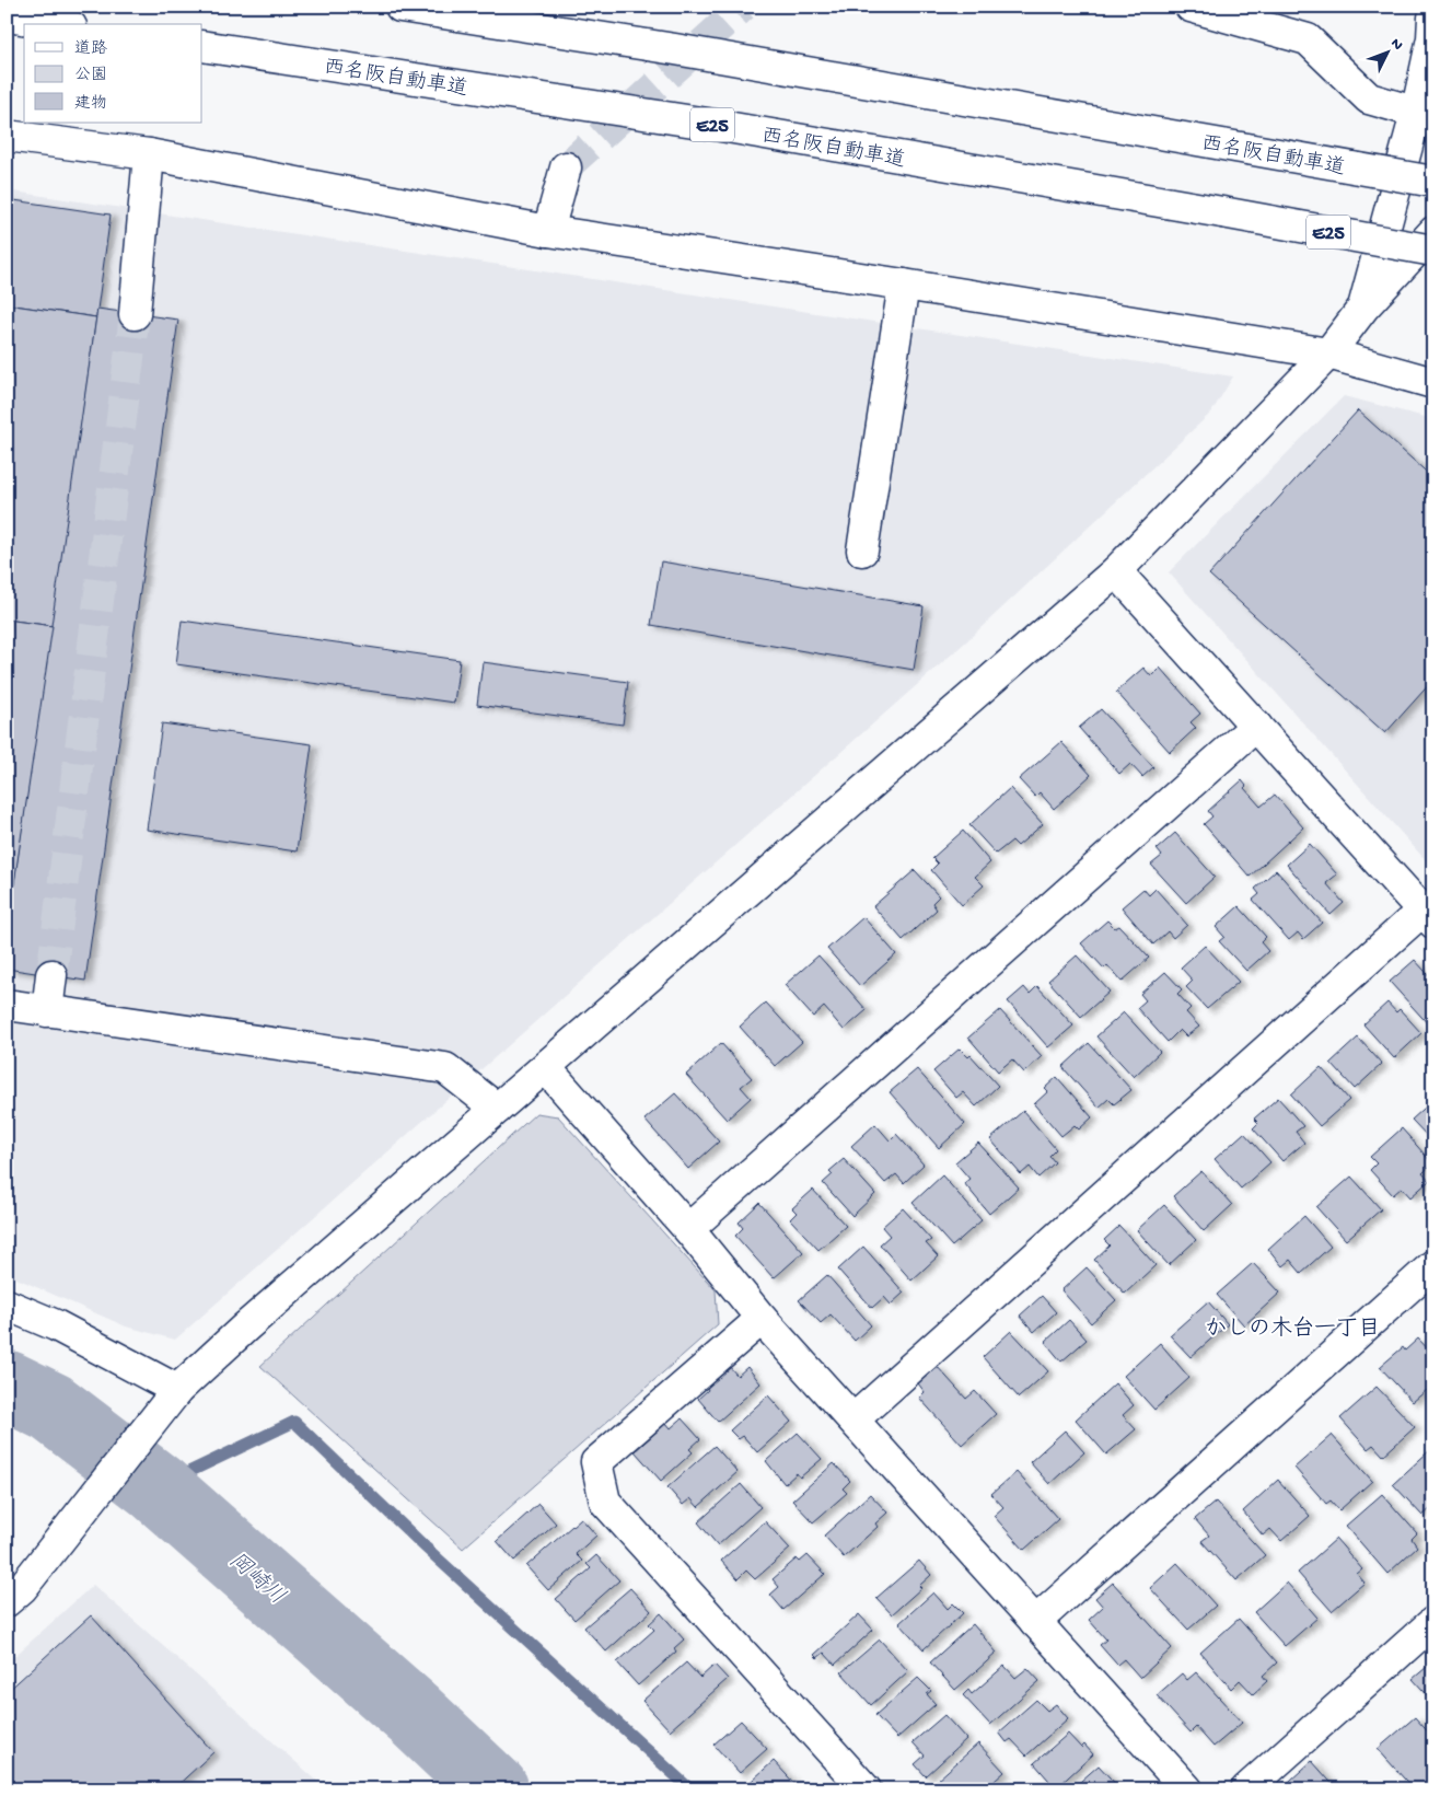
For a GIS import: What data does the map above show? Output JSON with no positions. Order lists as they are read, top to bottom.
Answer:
{
  "streets": {
    "main road": ["西名阪自動車道", "E25"]
  },
  "districts": ["かしの木台一丁目"],
  "water": ["岡崎川"],
  "legend": ["道路", "公園", "建物"],
  "north": "top right"
}
